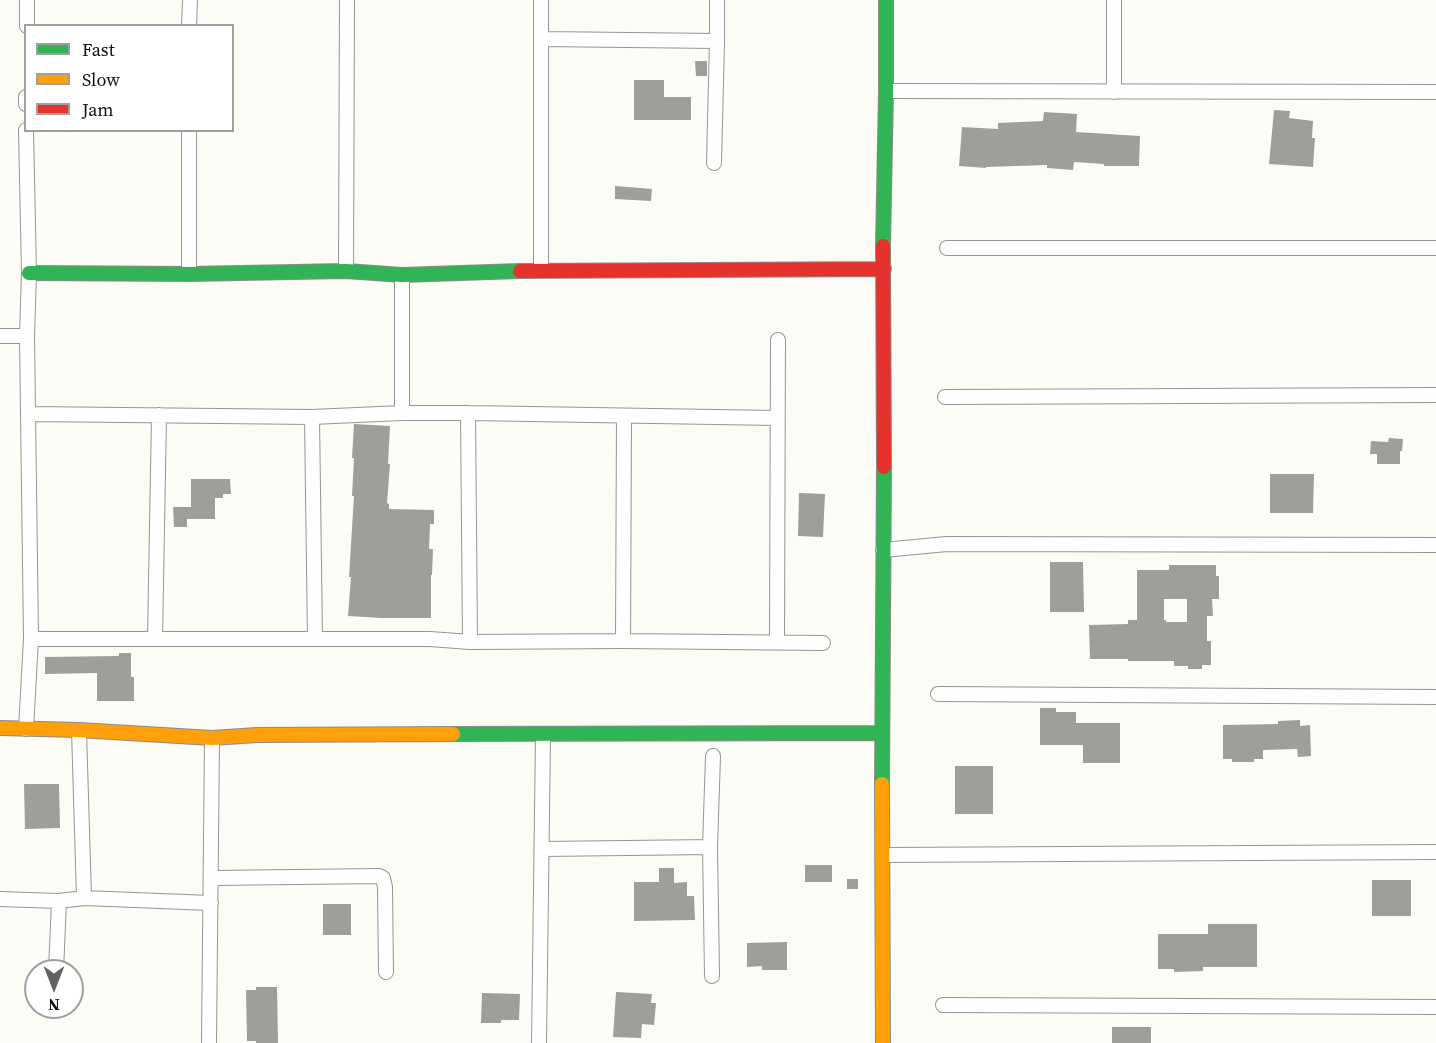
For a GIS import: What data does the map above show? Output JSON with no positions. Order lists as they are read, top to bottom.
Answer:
{
  "legend": ["Fast", "Slow", "Jam"],
  "north": "bottom"
}
